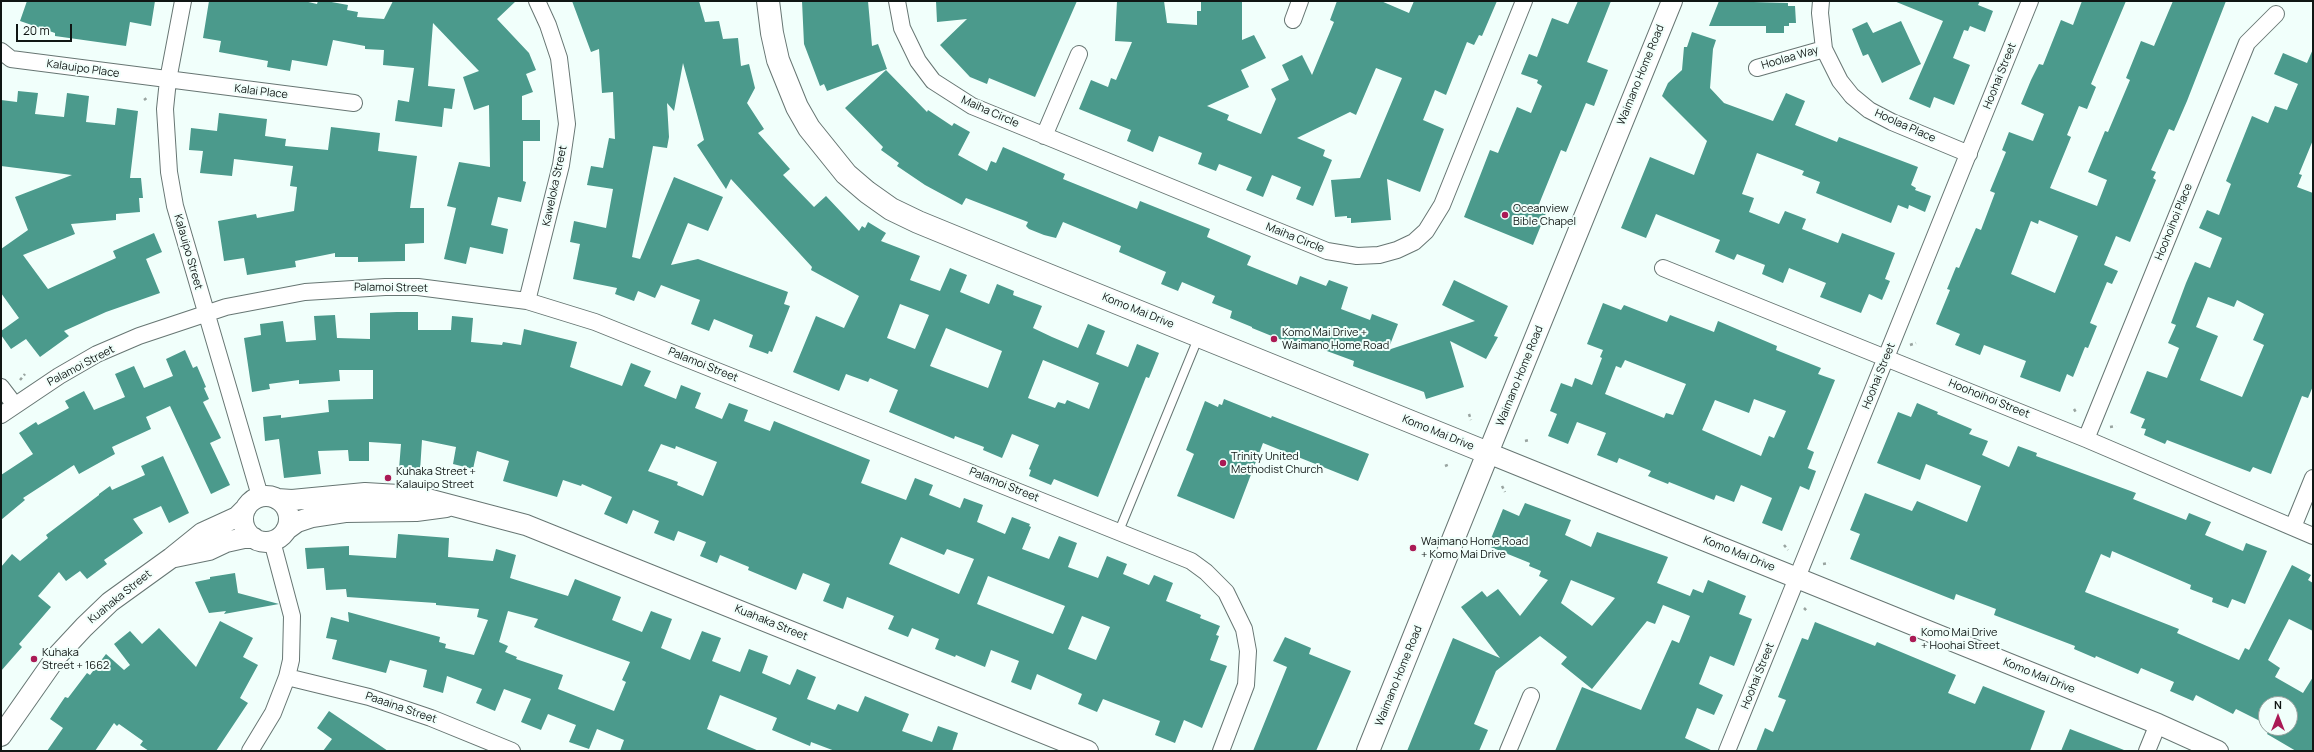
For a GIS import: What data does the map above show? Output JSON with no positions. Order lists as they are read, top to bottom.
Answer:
{
  "streets": {
    "main road": ["Waimano Home Road", "Komo Mai Drive"],
    "street": [
      "Hoolaa Way",
      "Kalauipo Place",
      "Hoohai Street",
      "Kalai Place",
      "Maiha Circle",
      "Hoolaa Place",
      "Kaweloka Street",
      "Hoohoihoi Place",
      "Kalauipo Street",
      "Palamoi Street",
      "Hoohoihoi Street",
      "Kuahaka Street",
      "Paaaina Street"
    ]
  },
  "crossings": [
    ["Hoolaa Way", "Hoolaa Place"],
    ["Kalauipo Place", "Kalai Place"],
    ["Kalauipo Place", "Kalauipo Street"],
    ["Waimano Home Road", "Komo Mai Drive"],
    ["Hoohai Street", "Hoolaa Place"],
    ["Hoohai Street", "Komo Mai Drive"],
    ["Hoohai Street", "Hoohoihoi Street"],
    ["Kalai Place", "Kalauipo Street"],
    ["Kaweloka Street", "Palamoi Street"],
    ["Hoohoihoi Place", "Hoohoihoi Street"],
    ["Kalauipo Street", "Palamoi Street"],
    ["Kalauipo Street", "Kuahaka Street"]
  ],
  "places": [
    "Oceanview Bible Chapel",
    "Komo Mai Drive + Waimano Home Road",
    "Trinity United Methodist Church",
    "Kuhaka Street + Kalauipo Street",
    "Waimano Home Road + Komo Mai Drive",
    "Komo Mai Drive + Hoohai Street",
    "Kuhaka Street + 1662"
  ],
  "scale_bar": "20 m",
  "north": "top"
}
